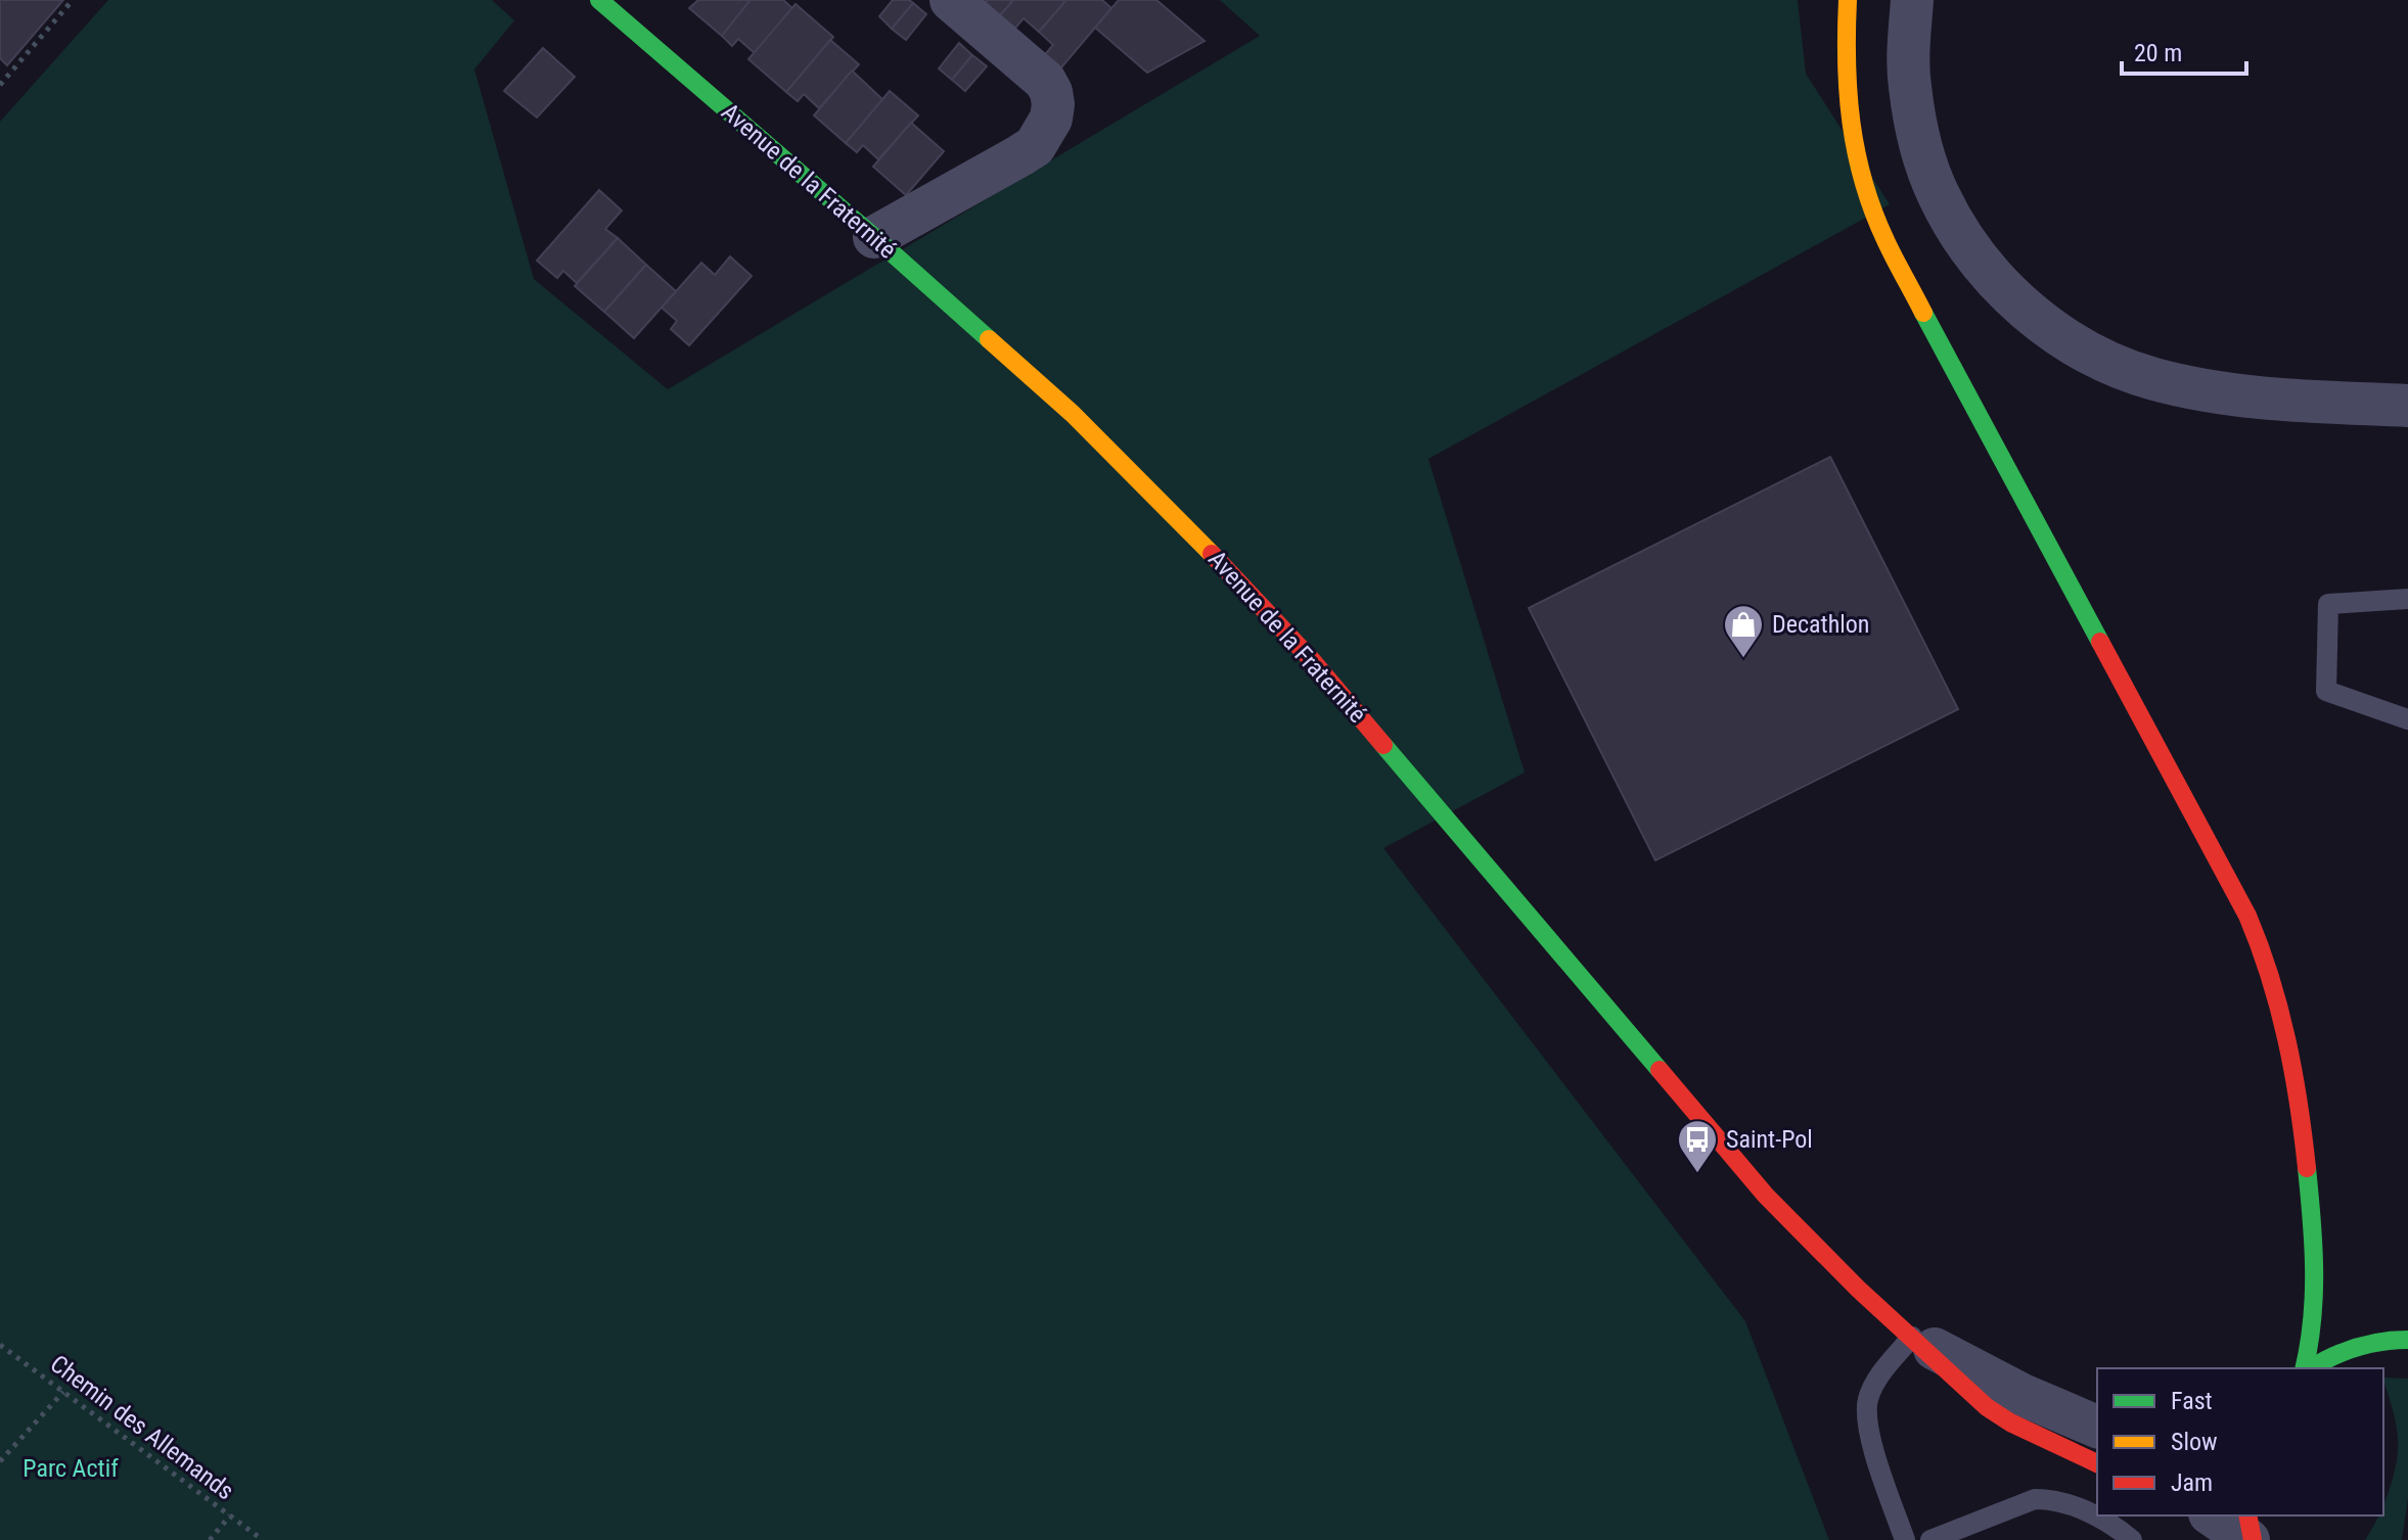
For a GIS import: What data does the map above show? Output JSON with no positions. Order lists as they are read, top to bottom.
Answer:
{
  "streets": {
    "street": ["Avenue de la Fraternité"],
    "path": ["Chemin des Allemands"]
  },
  "parks": ["Parc Actif"],
  "places": {
    "shop": ["Decathlon"],
    "bus stop": ["Saint-Pol"]
  },
  "legend": ["Fast", "Slow", "Jam"],
  "scale_bar": "20 m"
}
